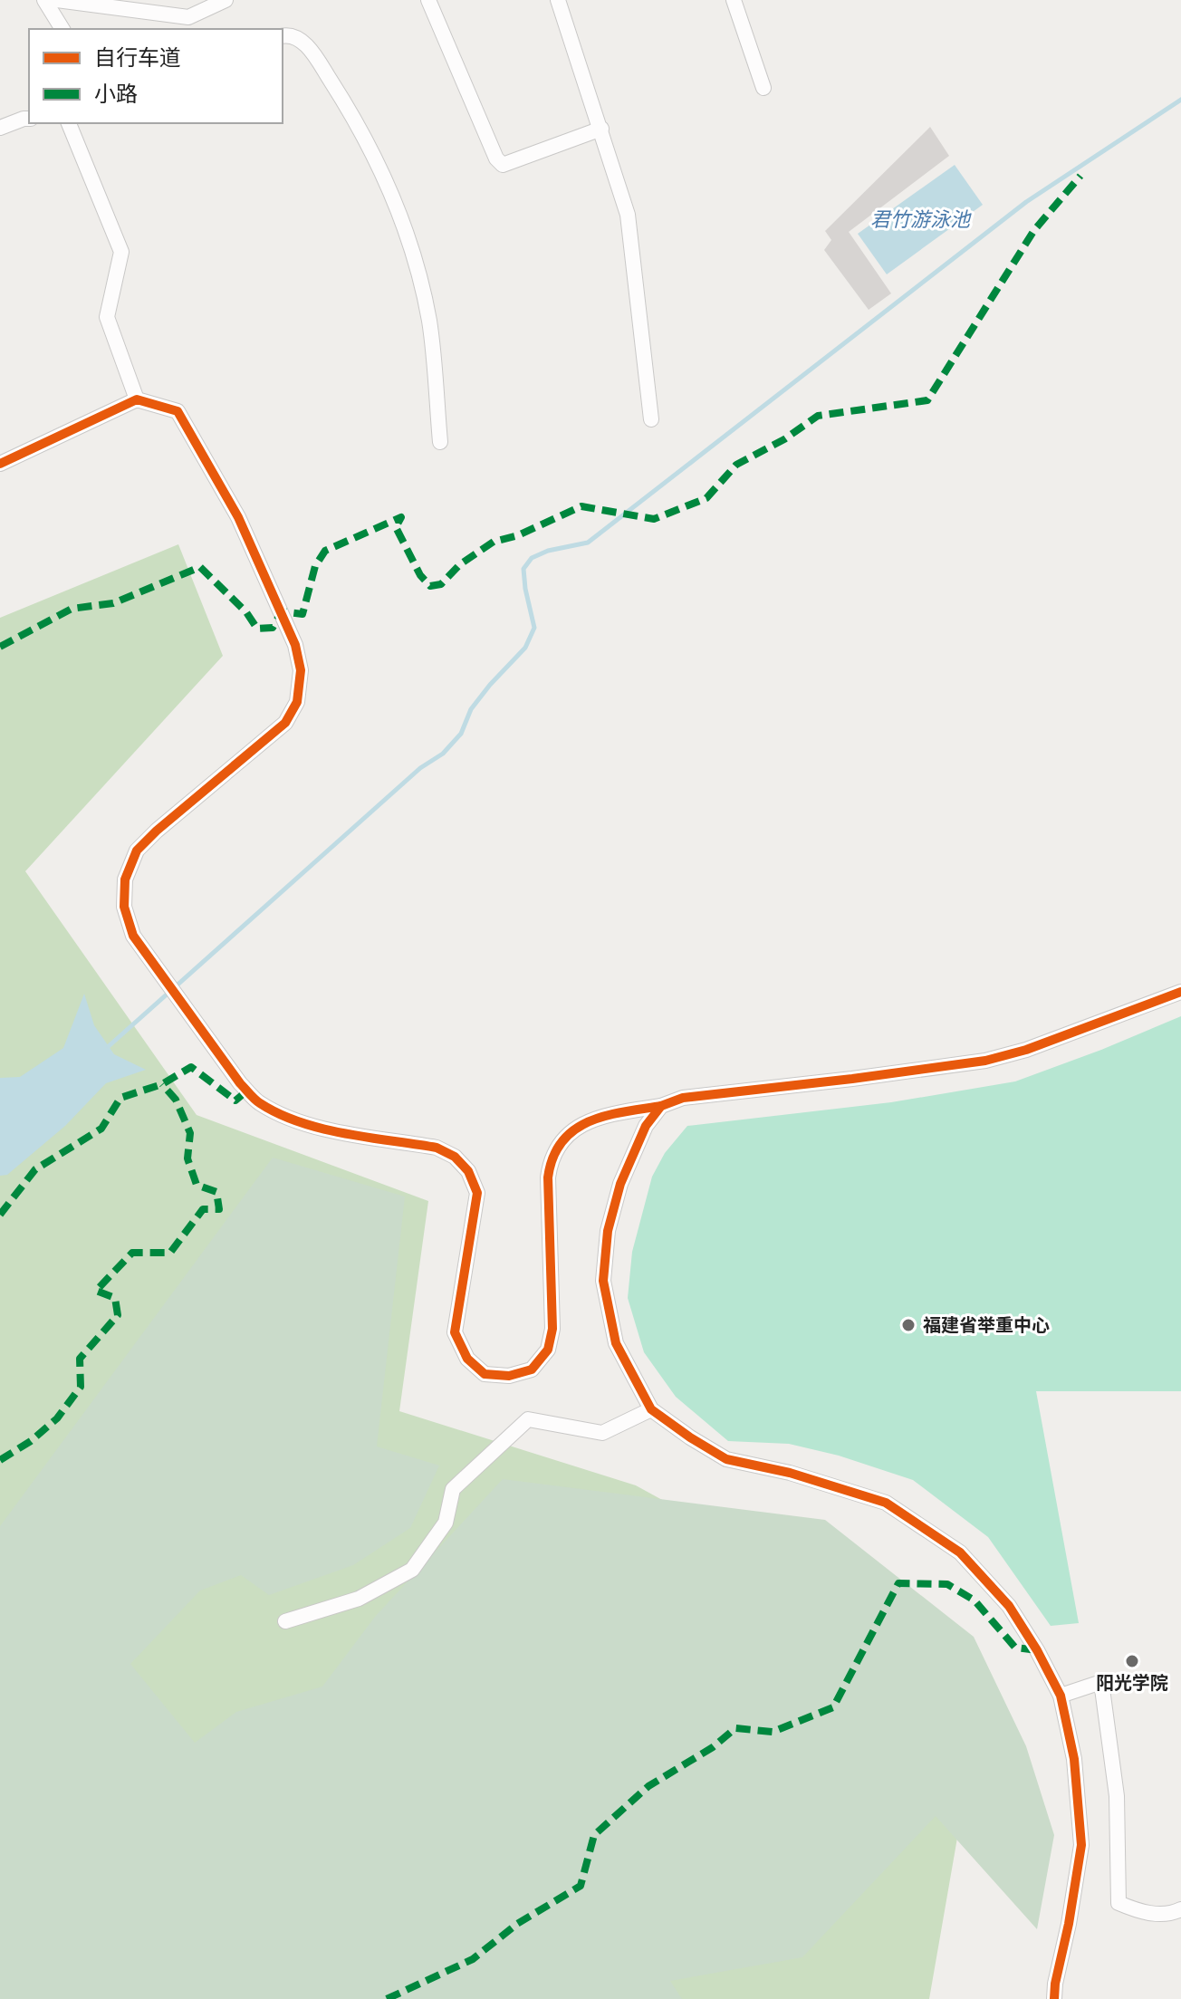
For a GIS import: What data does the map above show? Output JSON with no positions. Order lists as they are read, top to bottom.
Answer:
{
  "water": ["君竹游泳池"],
  "places": ["福建省举重中心", "阳光学院"],
  "legend": ["自行车道", "小路"]
}
